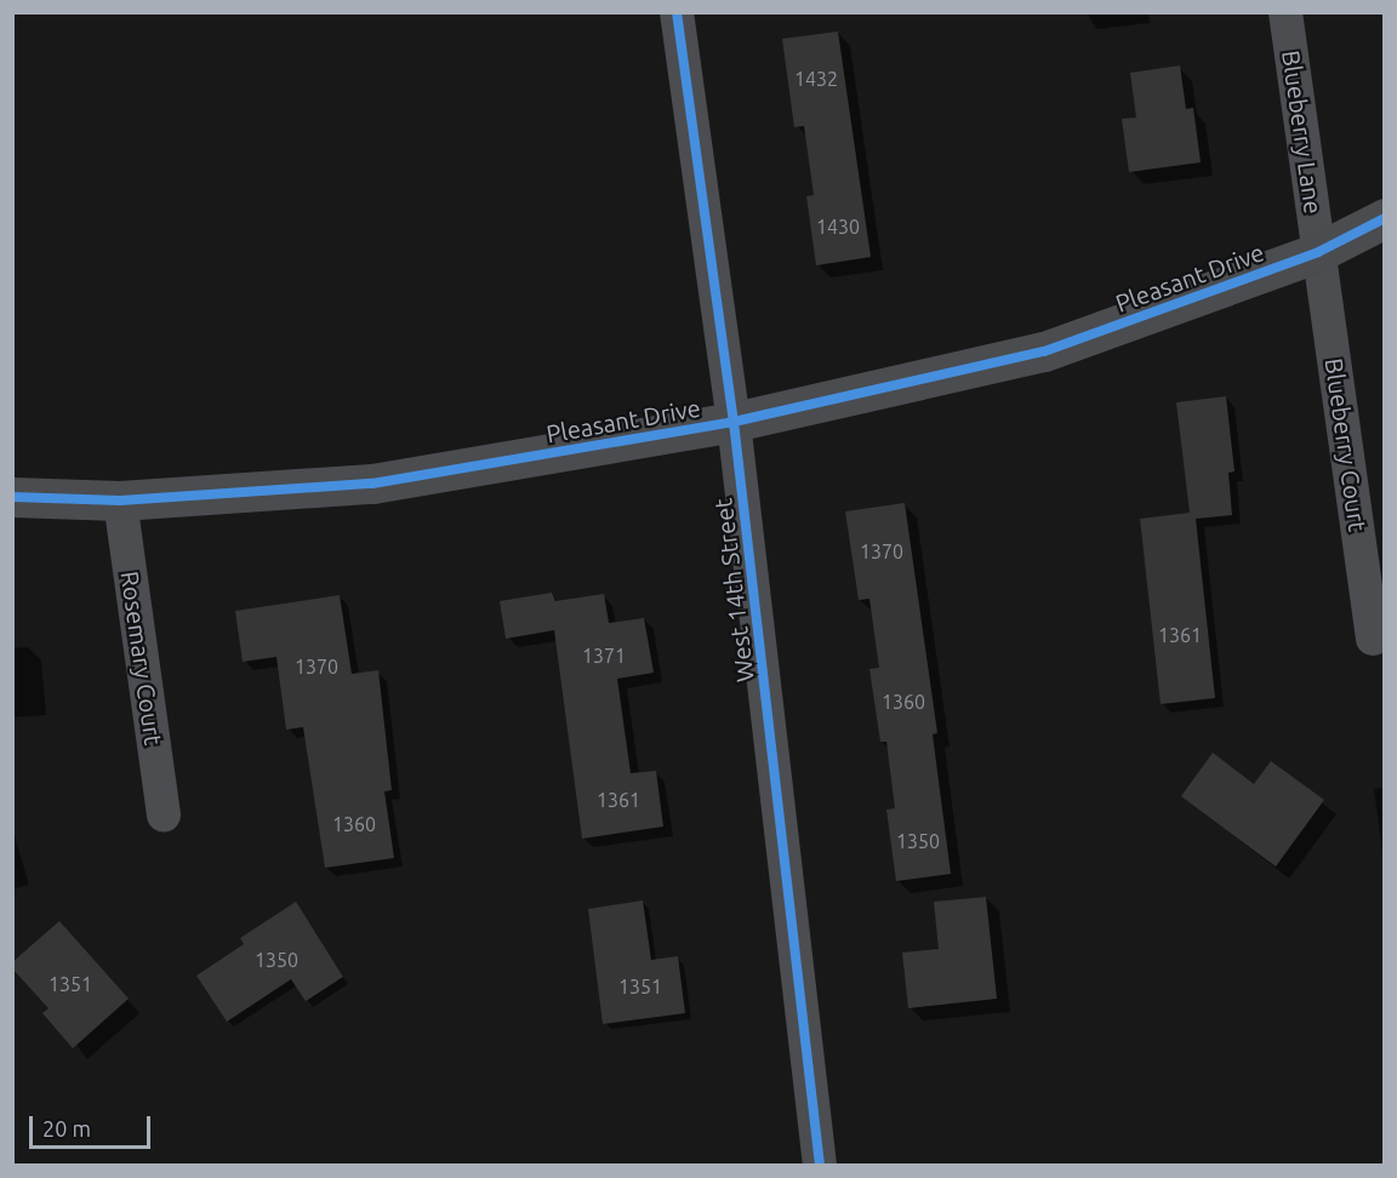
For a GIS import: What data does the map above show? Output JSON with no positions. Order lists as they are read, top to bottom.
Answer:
{
  "streets": {
    "street": [
      "Blueberry Lane",
      "Pleasant Drive",
      "Blueberry Court",
      "West 14th Street",
      "Rosemary Court"
    ]
  },
  "crossings": [
    ["Blueberry Lane", "Pleasant Drive"],
    ["Blueberry Lane", "Blueberry Court"],
    ["Pleasant Drive", "Blueberry Court"],
    ["Pleasant Drive", "West 14th Street"],
    ["Pleasant Drive", "Rosemary Court"]
  ],
  "house_numbers": [
    "1432",
    "1430",
    "1370",
    "1361",
    "1371",
    "1370",
    "1360",
    "1361",
    "1360",
    "1350",
    "1350",
    "1351",
    "1351"
  ],
  "scale_bar": "20 m"
}
